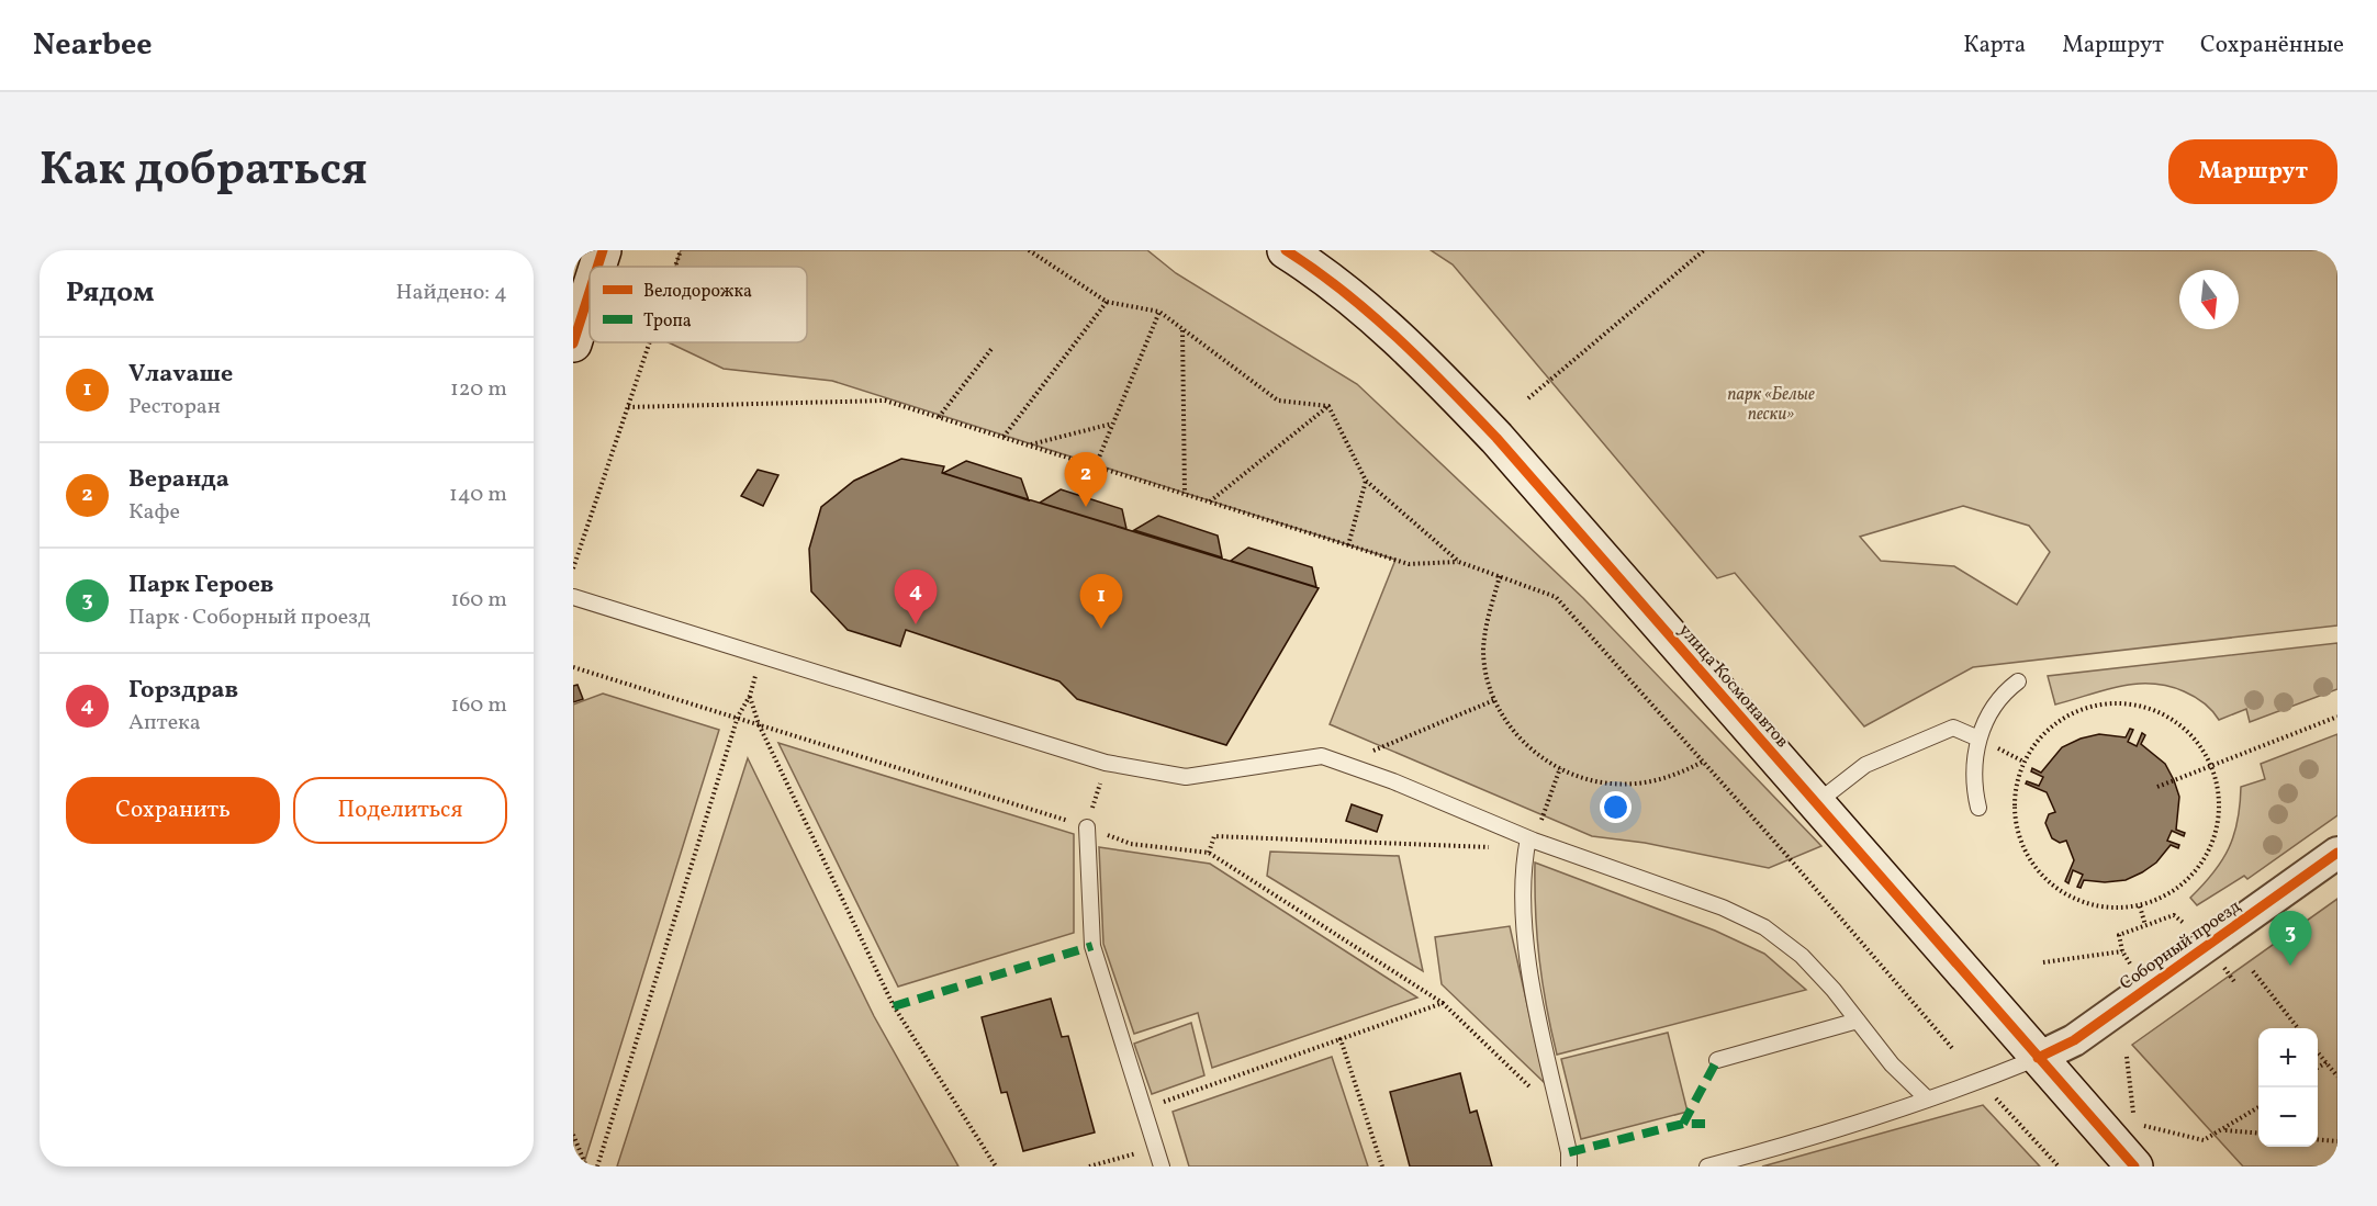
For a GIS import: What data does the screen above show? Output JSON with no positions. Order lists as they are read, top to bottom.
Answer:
{
  "streets": {
    "street": ["улица Космонавтов", "Соборный проезд"]
  },
  "crossings": [
    ["улица Космонавтов", "Соборный проезд"]
  ],
  "parks": ["парк «Белые пески»"],
  "legend": ["Велодорожка", "Тропа"],
  "north": "bottom",
  "page": {
    "header": "Nearbee",
    "nav": ["Карта", "Маршрут", "Сохранённые"],
    "title": "Как добраться",
    "buttons": [
      "Маршрут",
      ["Сохранить", "Поделиться"]
    ],
    "heading": ["Рядом", "Найдено: 4"],
    "list": [
      {
        "mark": "1",
        "name": "Vлаvаше",
        "note": "Ресторан",
        "value": "120 m"
      },
      {
        "mark": "2",
        "name": "Веранда",
        "note": "Кафе",
        "value": "140 m"
      },
      {
        "mark": "3",
        "name": "Парк Героев",
        "note": "Парк · Соборный проезд",
        "value": "160 m"
      },
      {
        "mark": "4",
        "name": "Горздрав",
        "note": "Аптека",
        "value": "160 m"
      }
    ],
    "pins": [
      "2",
      "4",
      "1",
      "3"
    ],
    "map_buttons": ["+", "−"]
  }
}
